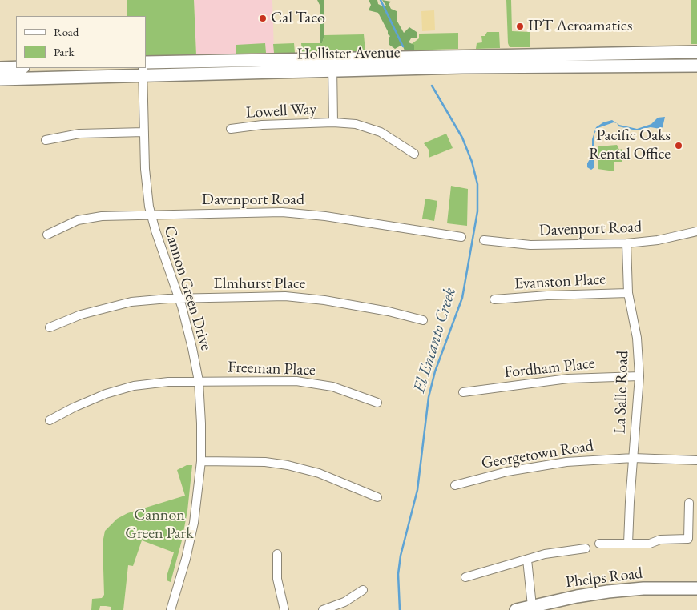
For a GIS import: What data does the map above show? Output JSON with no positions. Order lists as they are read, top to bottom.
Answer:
{
  "streets": {
    "main road": ["Hollister Avenue", "Phelps Road"],
    "street": [
      "Lowell Way",
      "Davenport Road",
      "Evanston Place",
      "Elmhurst Place",
      "Cannon Green Drive",
      "Fordham Place",
      "Freeman Place",
      "La Salle Road",
      "Georgetown Road"
    ]
  },
  "crossings": [
    ["Hollister Avenue", "Lowell Way"],
    ["Hollister Avenue", "Cannon Green Drive"],
    ["Davenport Road", "Cannon Green Drive"],
    ["Davenport Road", "La Salle Road"],
    ["Evanston Place", "La Salle Road"],
    ["Elmhurst Place", "Cannon Green Drive"],
    ["Cannon Green Drive", "Freeman Place"],
    ["Fordham Place", "La Salle Road"],
    ["La Salle Road", "Georgetown Road"]
  ],
  "water": ["El Encanto Creek"],
  "parks": ["Cannon Green Park"],
  "places": ["Cal Taco", "IPT Acroamatics", "Pacific Oaks Rental Office"],
  "legend": ["Road", "Park"]
}
